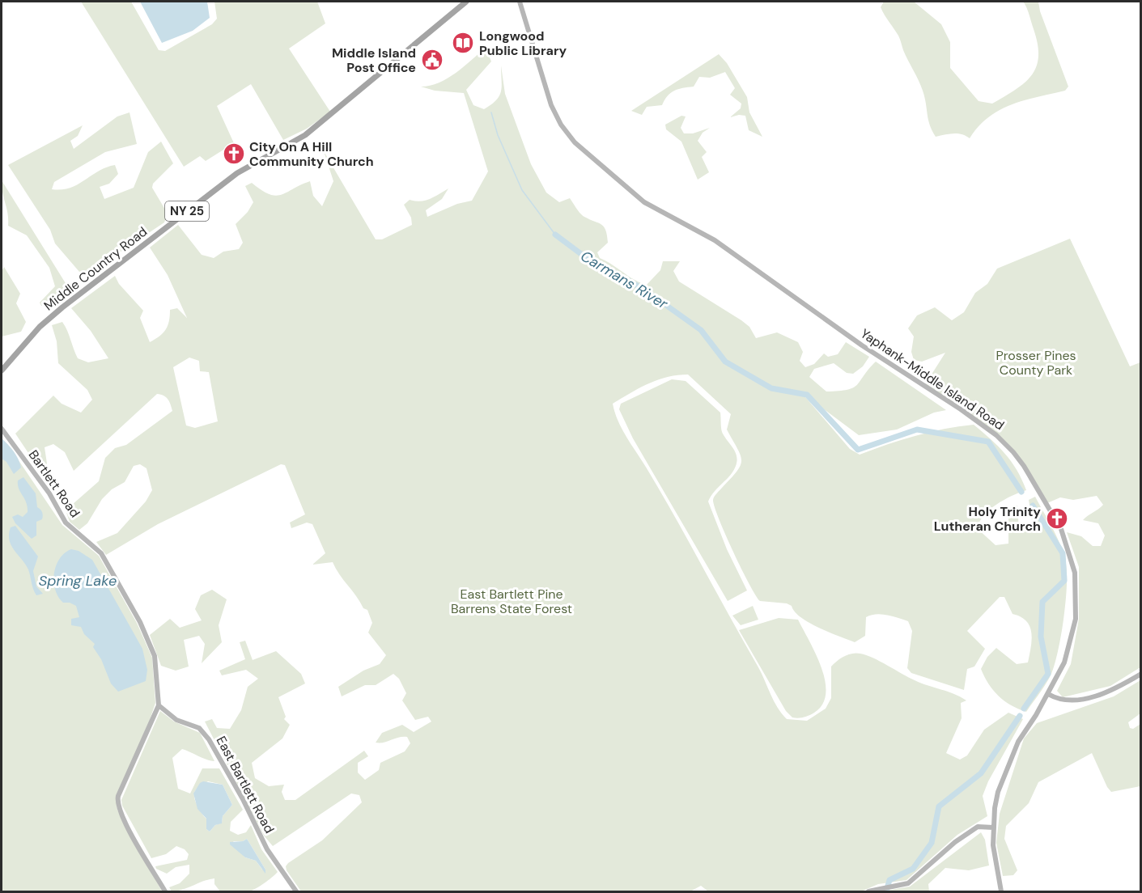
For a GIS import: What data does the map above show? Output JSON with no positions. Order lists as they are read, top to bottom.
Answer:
{
  "streets": {
    "main road": [
      "NY 25",
      "Middle Country Road",
      "Yaphank-Middle Island Road",
      "Bartlett Road",
      "East Bartlett Road"
    ]
  },
  "crossings": [
    ["Bartlett Road", "East Bartlett Road"]
  ],
  "water": ["Carmans River", "Spring Lake"],
  "parks": ["Prosser Pines County Park", "East Bartlett Pine Barrens State Forest"],
  "places": {
    "library": ["Longwood Public Library"],
    "public building": ["Middle Island Post Office"],
    "church": ["City On A Hill Community Church", "Holy Trinity Lutheran Church"]
  }
}
